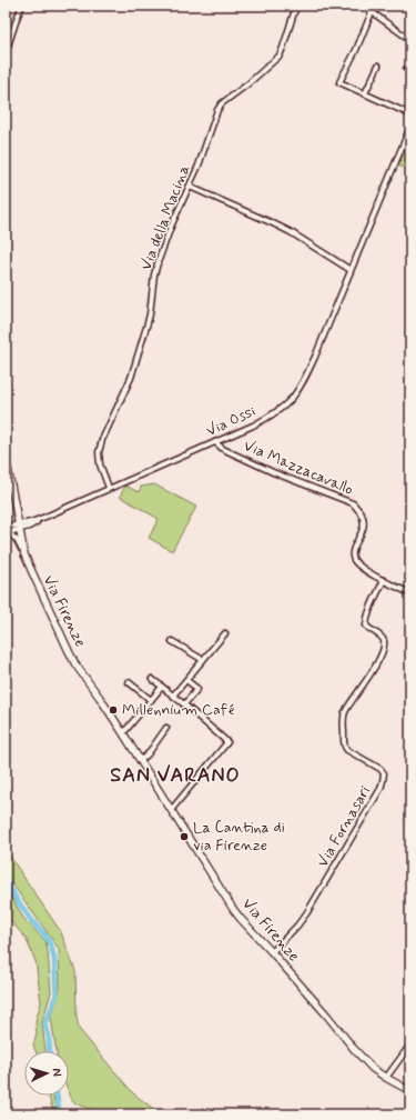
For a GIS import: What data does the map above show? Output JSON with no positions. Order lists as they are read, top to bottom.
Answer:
{
  "streets": {
    "main road": ["Via Firenze"],
    "street": [
      "Via della Macina",
      "Via Ossi",
      "Via Mazzacavallo",
      "Via Fornasari"
    ]
  },
  "crossings": [
    ["Via della Macina", "Via Ossi"],
    ["Via Ossi", "Via Mazzacavallo"],
    ["Via Ossi", "Via Firenze"],
    ["Via Mazzacavallo", "Via Fornasari"],
    ["Via Firenze", "Via Fornasari"]
  ],
  "districts": ["SAN VARANO"],
  "places": ["Millennium Café", "La Cantina di via Firenze"],
  "north": "right"
}
